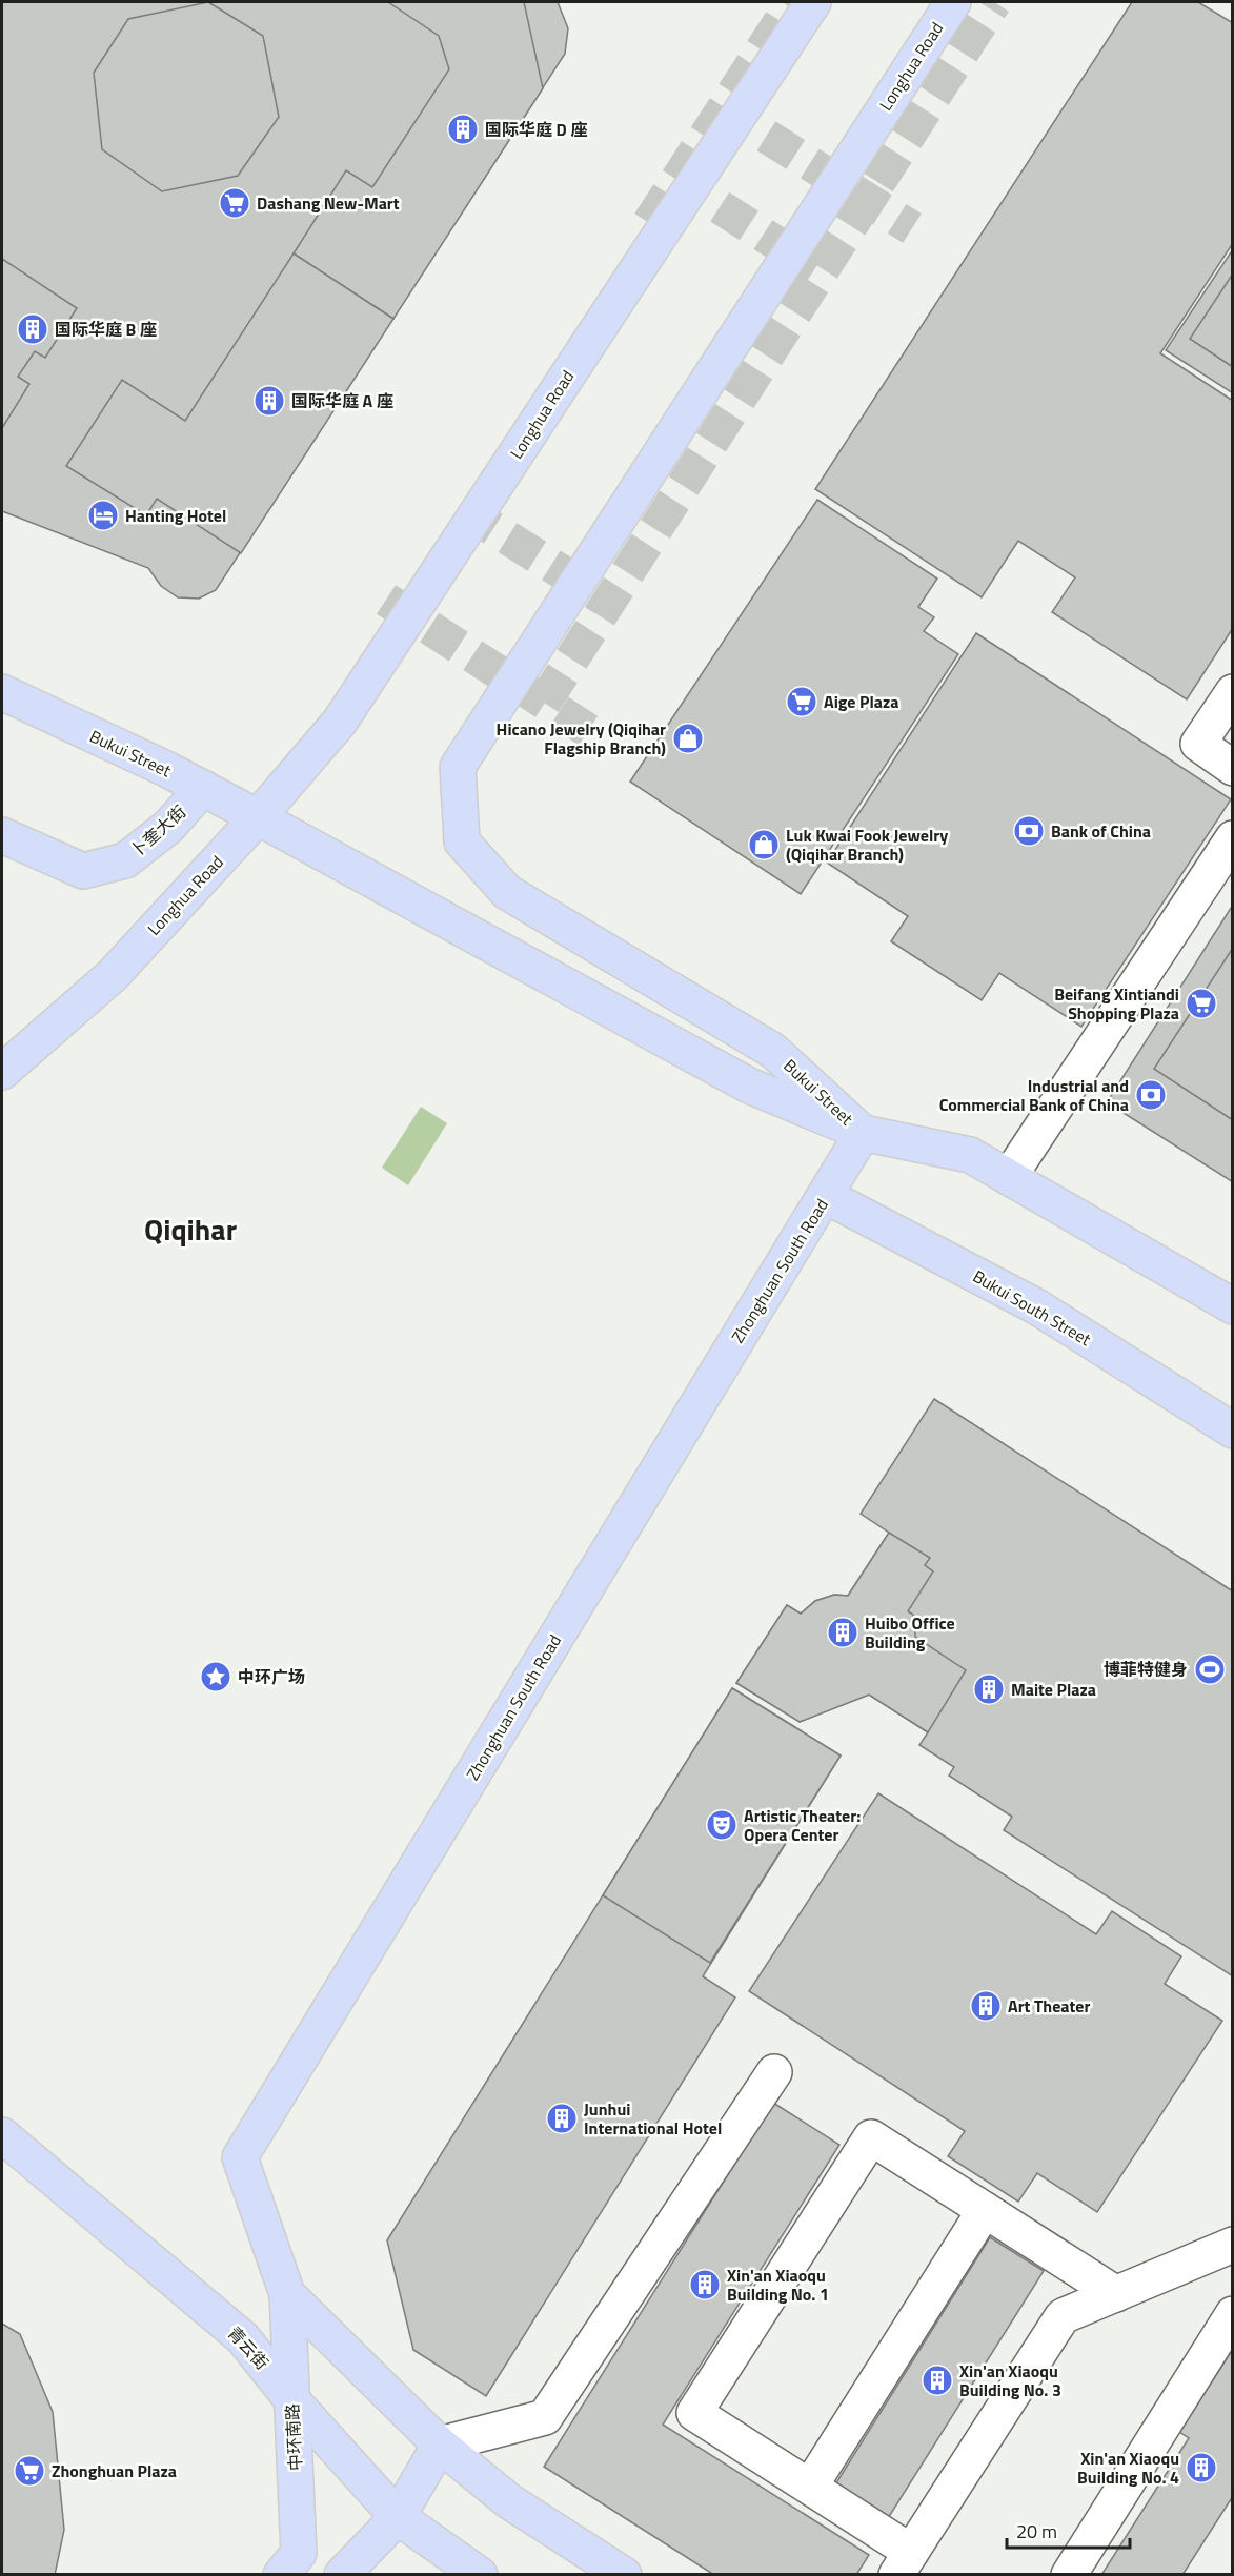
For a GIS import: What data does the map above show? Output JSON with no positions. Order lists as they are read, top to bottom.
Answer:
{
  "streets": {
    "main road": [
      "Longhua Road",
      "Bukui Street",
      "卜奎大街",
      "Zhonghuan South Road",
      "Bukui South Street",
      "青云街",
      "中环南路"
    ]
  },
  "crossings": [
    ["Longhua Road", "Bukui Street"],
    ["Bukui Street", "卜奎大街"],
    ["Bukui Street", "Zhonghuan South Road"],
    ["Zhonghuan South Road", "Bukui South Street"],
    ["Zhonghuan South Road", "中环南路"],
    ["青云街", "中环南路"]
  ],
  "districts": ["Qiqihar"],
  "places": {
    "building": [
      "国际华庭 D 座",
      "国际华庭 B 座",
      "国际华庭 A 座",
      "Huibo Office Building",
      "Maite Plaza",
      "Art Theater",
      "Junhui International Hotel",
      "Xin'an Xiaoqu Building No. 1",
      "Xin'an Xiaoqu Building No. 3",
      "Xin'an Xiaoqu Building No. 4"
    ],
    "supermarket": [
      "Dashang New-Mart",
      "Aige Plaza",
      "Beifang Xintiandi Shopping Plaza",
      "Zhonghuan Plaza"
    ],
    "hotel": ["Hanting Hotel"],
    "shop": ["Hicano Jewelry (Qiqihar Flagship Branch)", "Luk Kwai Fook Jewelry (Qiqihar Branch)"],
    "bank": ["Bank of China", "Industrial and Commercial Bank of China"],
    "sports": ["博菲特健身"],
    "place": ["中环广场"],
    "theatre": ["Artistic Theater: Opera Center"]
  },
  "scale_bar": "20 m"
}
